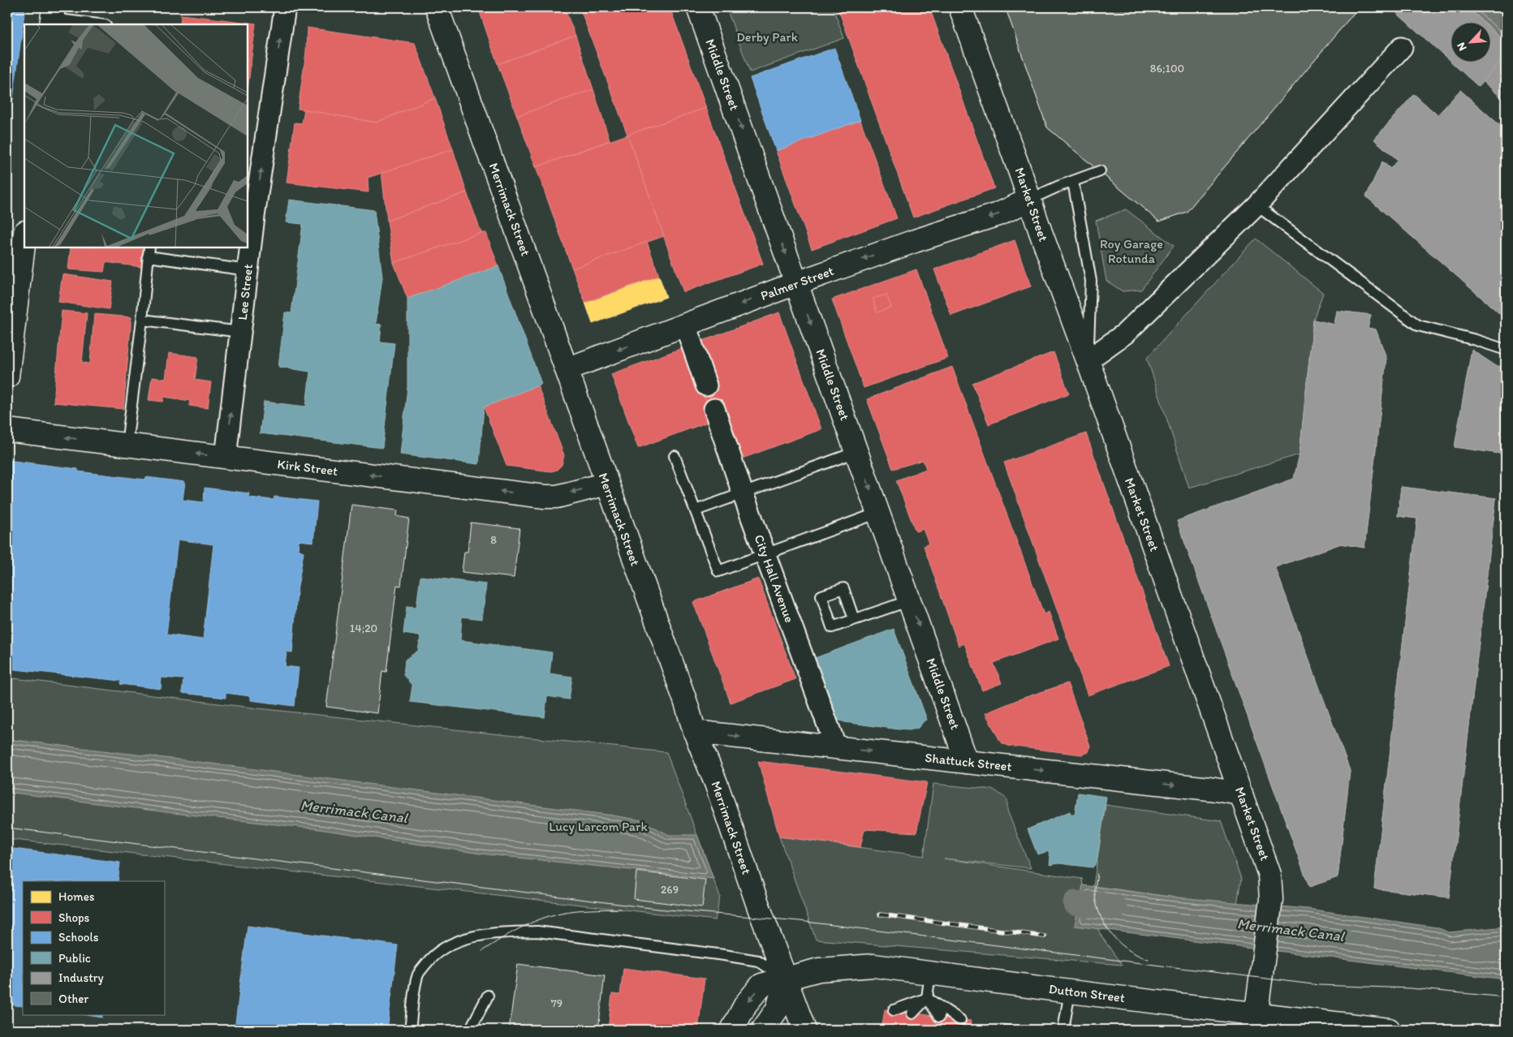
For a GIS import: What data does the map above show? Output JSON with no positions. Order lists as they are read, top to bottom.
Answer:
{
  "streets": {
    "main road": [
      "Middle Street",
      "Market Street",
      "Merrimack Street",
      "Palmer Street",
      "Kirk Street",
      "Shattuck Street",
      "Dutton Street"
    ],
    "street": ["Lee Street", "City Hall Avenue"]
  },
  "crossings": [
    ["Middle Street", "Palmer Street"],
    ["Middle Street", "Shattuck Street"],
    ["Market Street", "Palmer Street"],
    ["Market Street", "Shattuck Street"],
    ["Market Street", "Dutton Street"],
    ["Merrimack Street", "Palmer Street"],
    ["Merrimack Street", "Kirk Street"],
    ["Merrimack Street", "Shattuck Street"],
    ["Merrimack Street", "Dutton Street"],
    ["Lee Street", "Kirk Street"],
    ["City Hall Avenue", "Shattuck Street"]
  ],
  "one_way": [
    "Middle Street",
    "Palmer Street",
    "Lee Street",
    "Kirk Street",
    "Shattuck Street"
  ],
  "water": ["Merrimack Canal"],
  "parks": ["Derby Park", "Roy Garage Rotunda", "Lucy Larcom Park"],
  "house_numbers": [
    "86;100",
    "8",
    "14;20",
    "269",
    "79"
  ],
  "legend": [
    "Homes",
    "Shops",
    "Schools",
    "Public",
    "Industry",
    "Other"
  ],
  "north": "bottom left"
}
